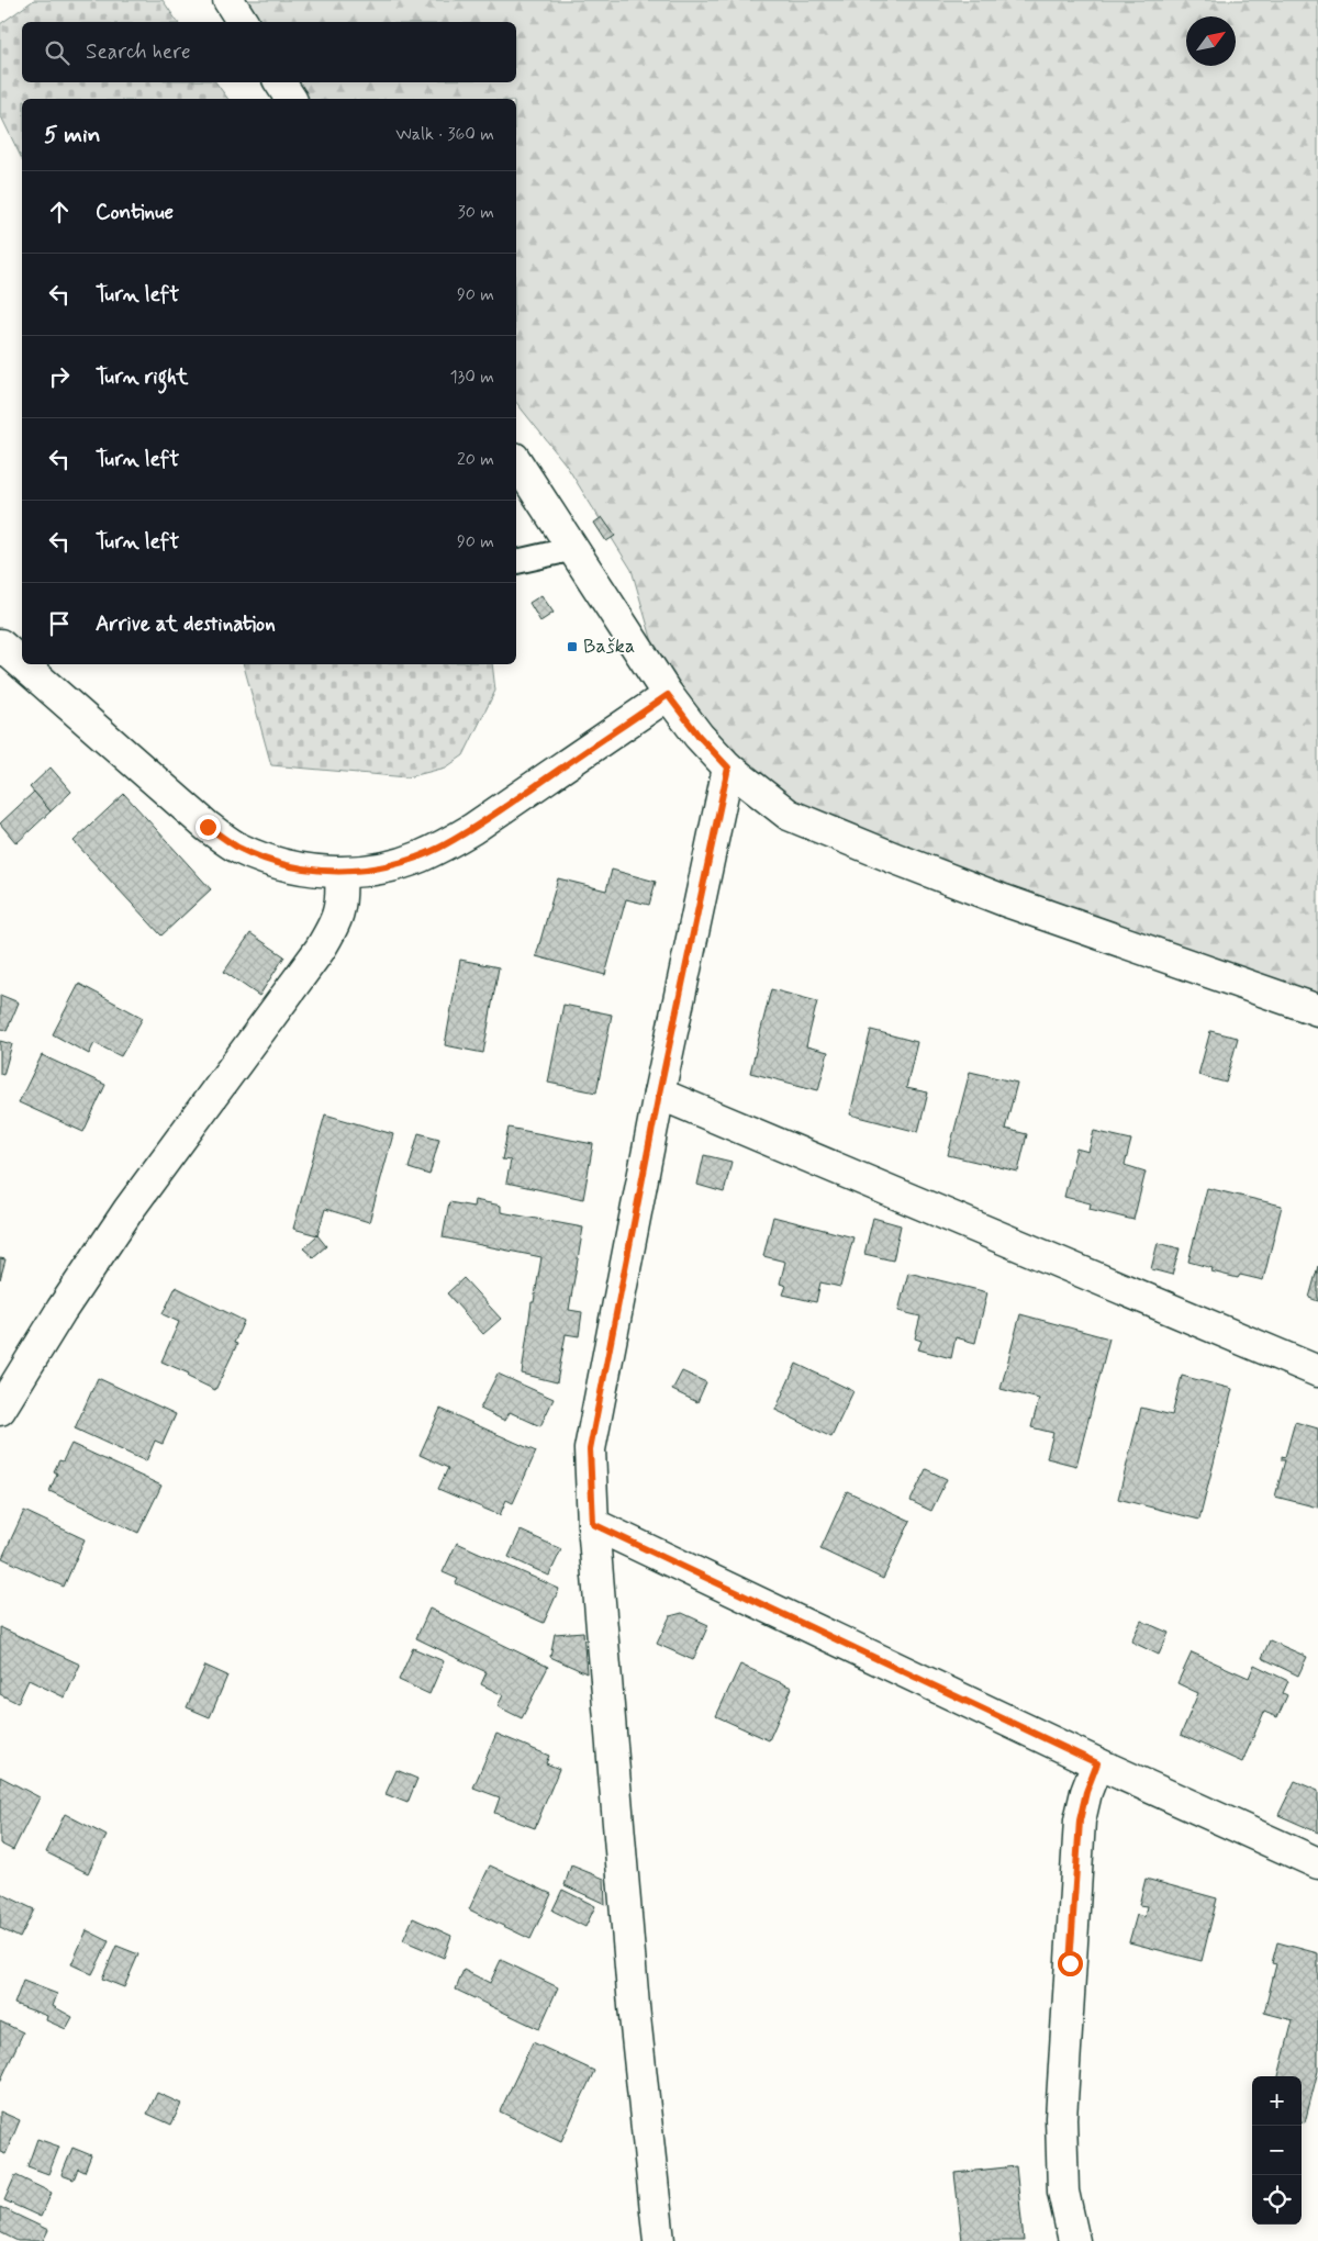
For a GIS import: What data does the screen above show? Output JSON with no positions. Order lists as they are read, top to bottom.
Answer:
{
  "places": {
    "transit": ["Baška"]
  },
  "north": "top right",
  "page": {
    "search": "Search here",
    "heading": ["5 min", "Walk · 360 m"],
    "list": [
      ["Continue", "30 m"],
      ["Turn left", "90 m"],
      ["Turn right", "130 m"],
      ["Turn left", "20 m"],
      ["Turn left", "90 m"],
      "Arrive at destination"
    ],
    "map_buttons": ["+", "−"]
  }
}
